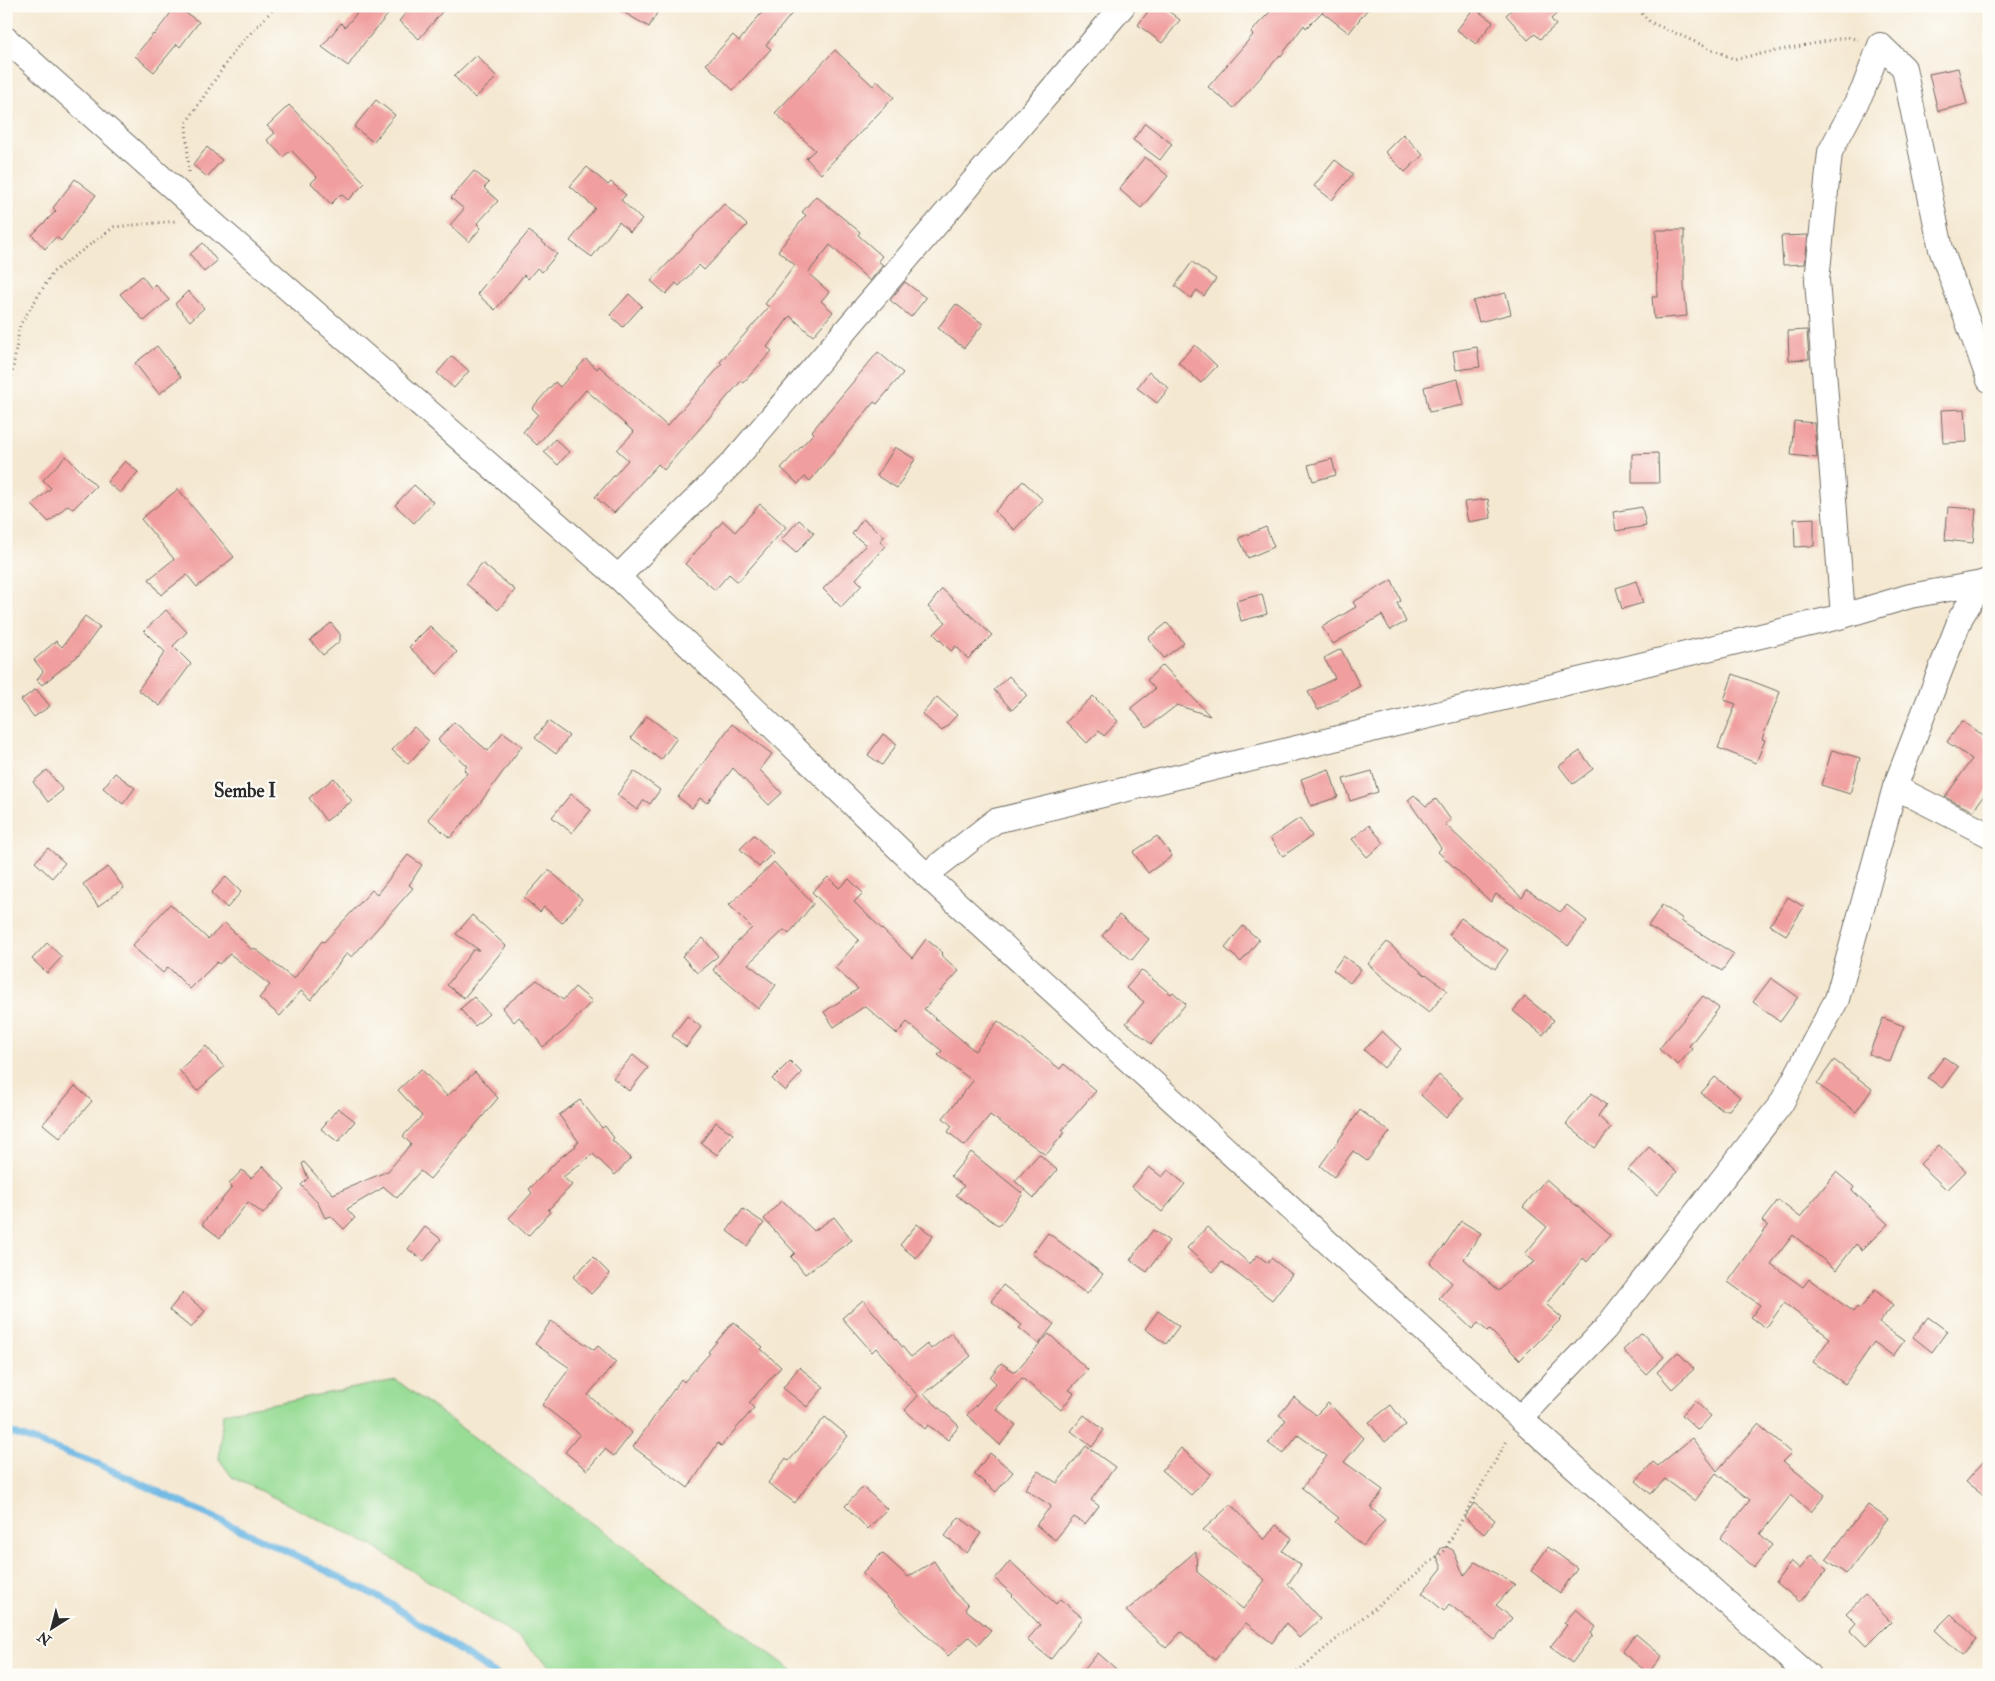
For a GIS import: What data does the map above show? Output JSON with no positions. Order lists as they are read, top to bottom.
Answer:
{
  "districts": ["Sembe I"],
  "north": "bottom left"
}
